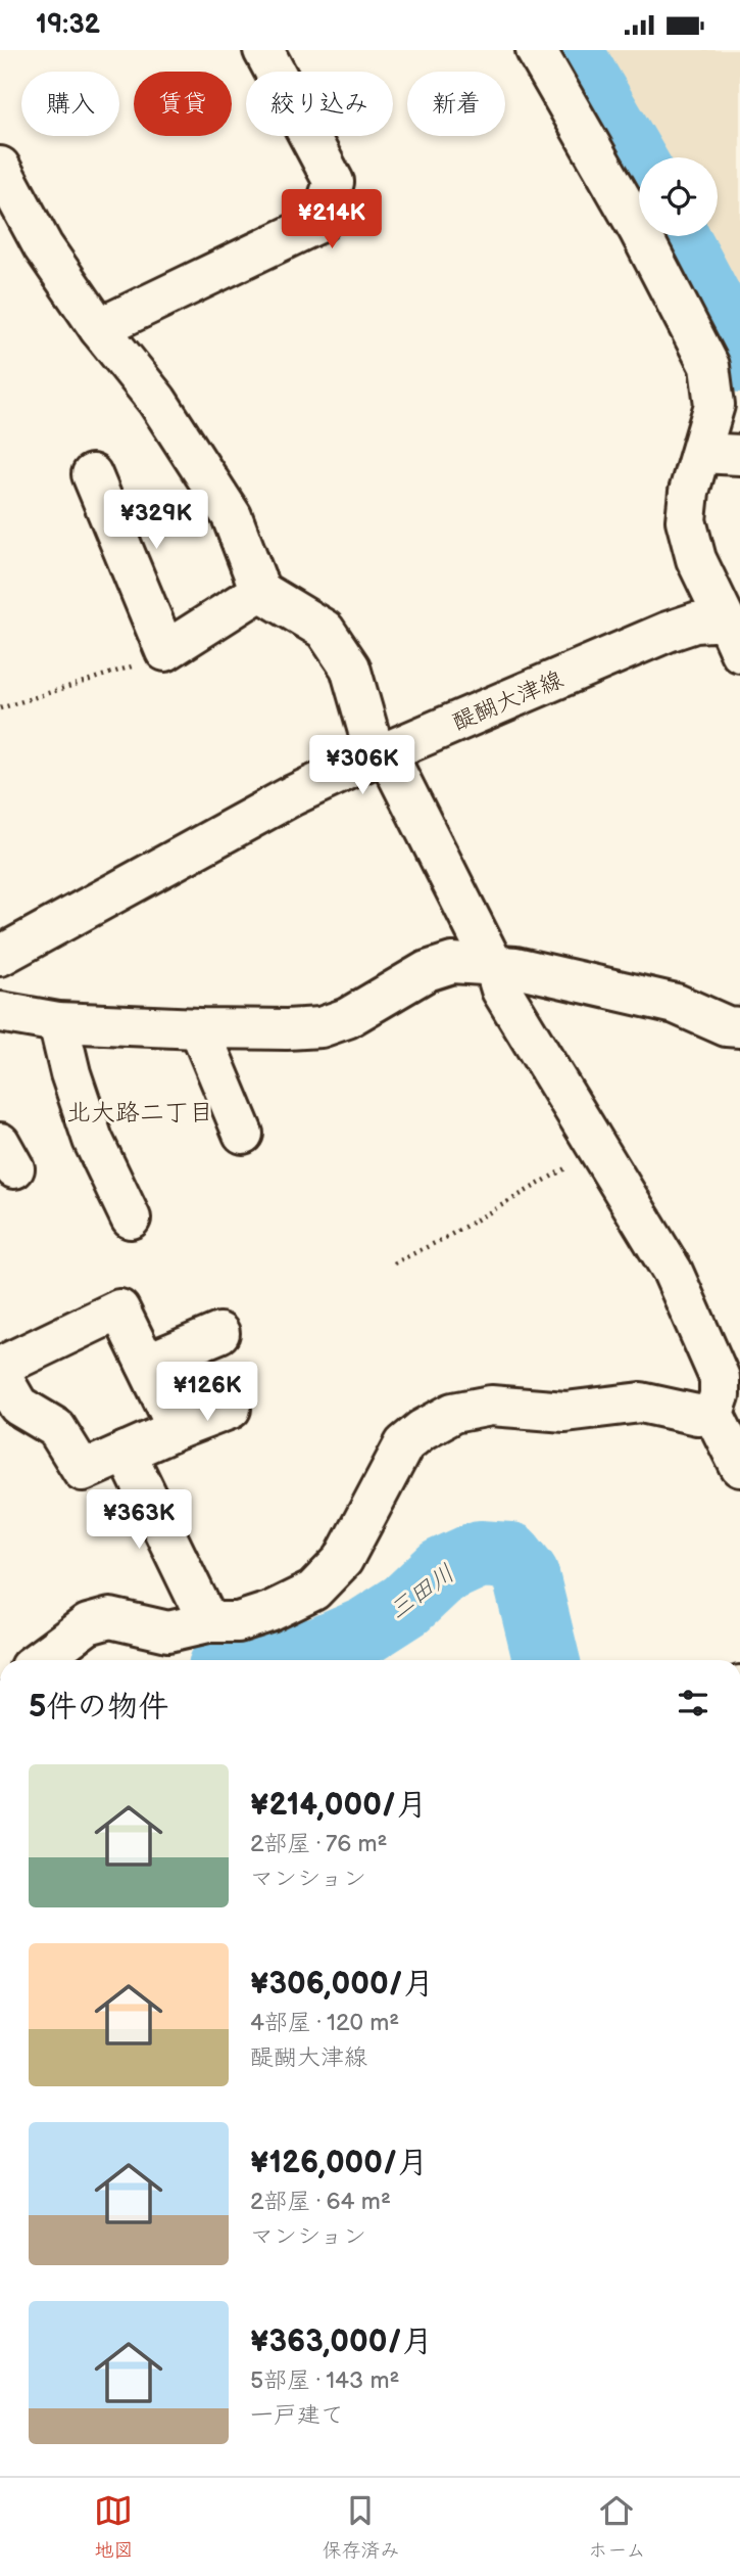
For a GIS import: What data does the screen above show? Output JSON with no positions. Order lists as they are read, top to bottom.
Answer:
{
  "streets": {
    "street": ["醍醐大津線"]
  },
  "districts": ["北大路二丁目"],
  "water": ["三田川"],
  "page": {
    "status": "19:32",
    "chip": [
      "購入",
      "賃貸",
      "絞り込み",
      "新着"
    ],
    "price": [
      "¥214K",
      "¥329K",
      "¥306K",
      "¥126K",
      "¥363K"
    ],
    "heading": "5件の物件",
    "list": [
      {
        "name": "¥214,000/月",
        "note": "2部屋 · 76 m² · マンション"
      },
      {
        "name": "¥306,000/月",
        "note": "4部屋 · 120 m² · 醍醐大津線"
      },
      {
        "name": "¥126,000/月",
        "note": "2部屋 · 64 m² · マンション"
      },
      {
        "name": "¥363,000/月",
        "note": "5部屋 · 143 m² · 一戸建て"
      }
    ],
    "tabs": ["地図", "保存済み", "ホーム"]
  }
}
